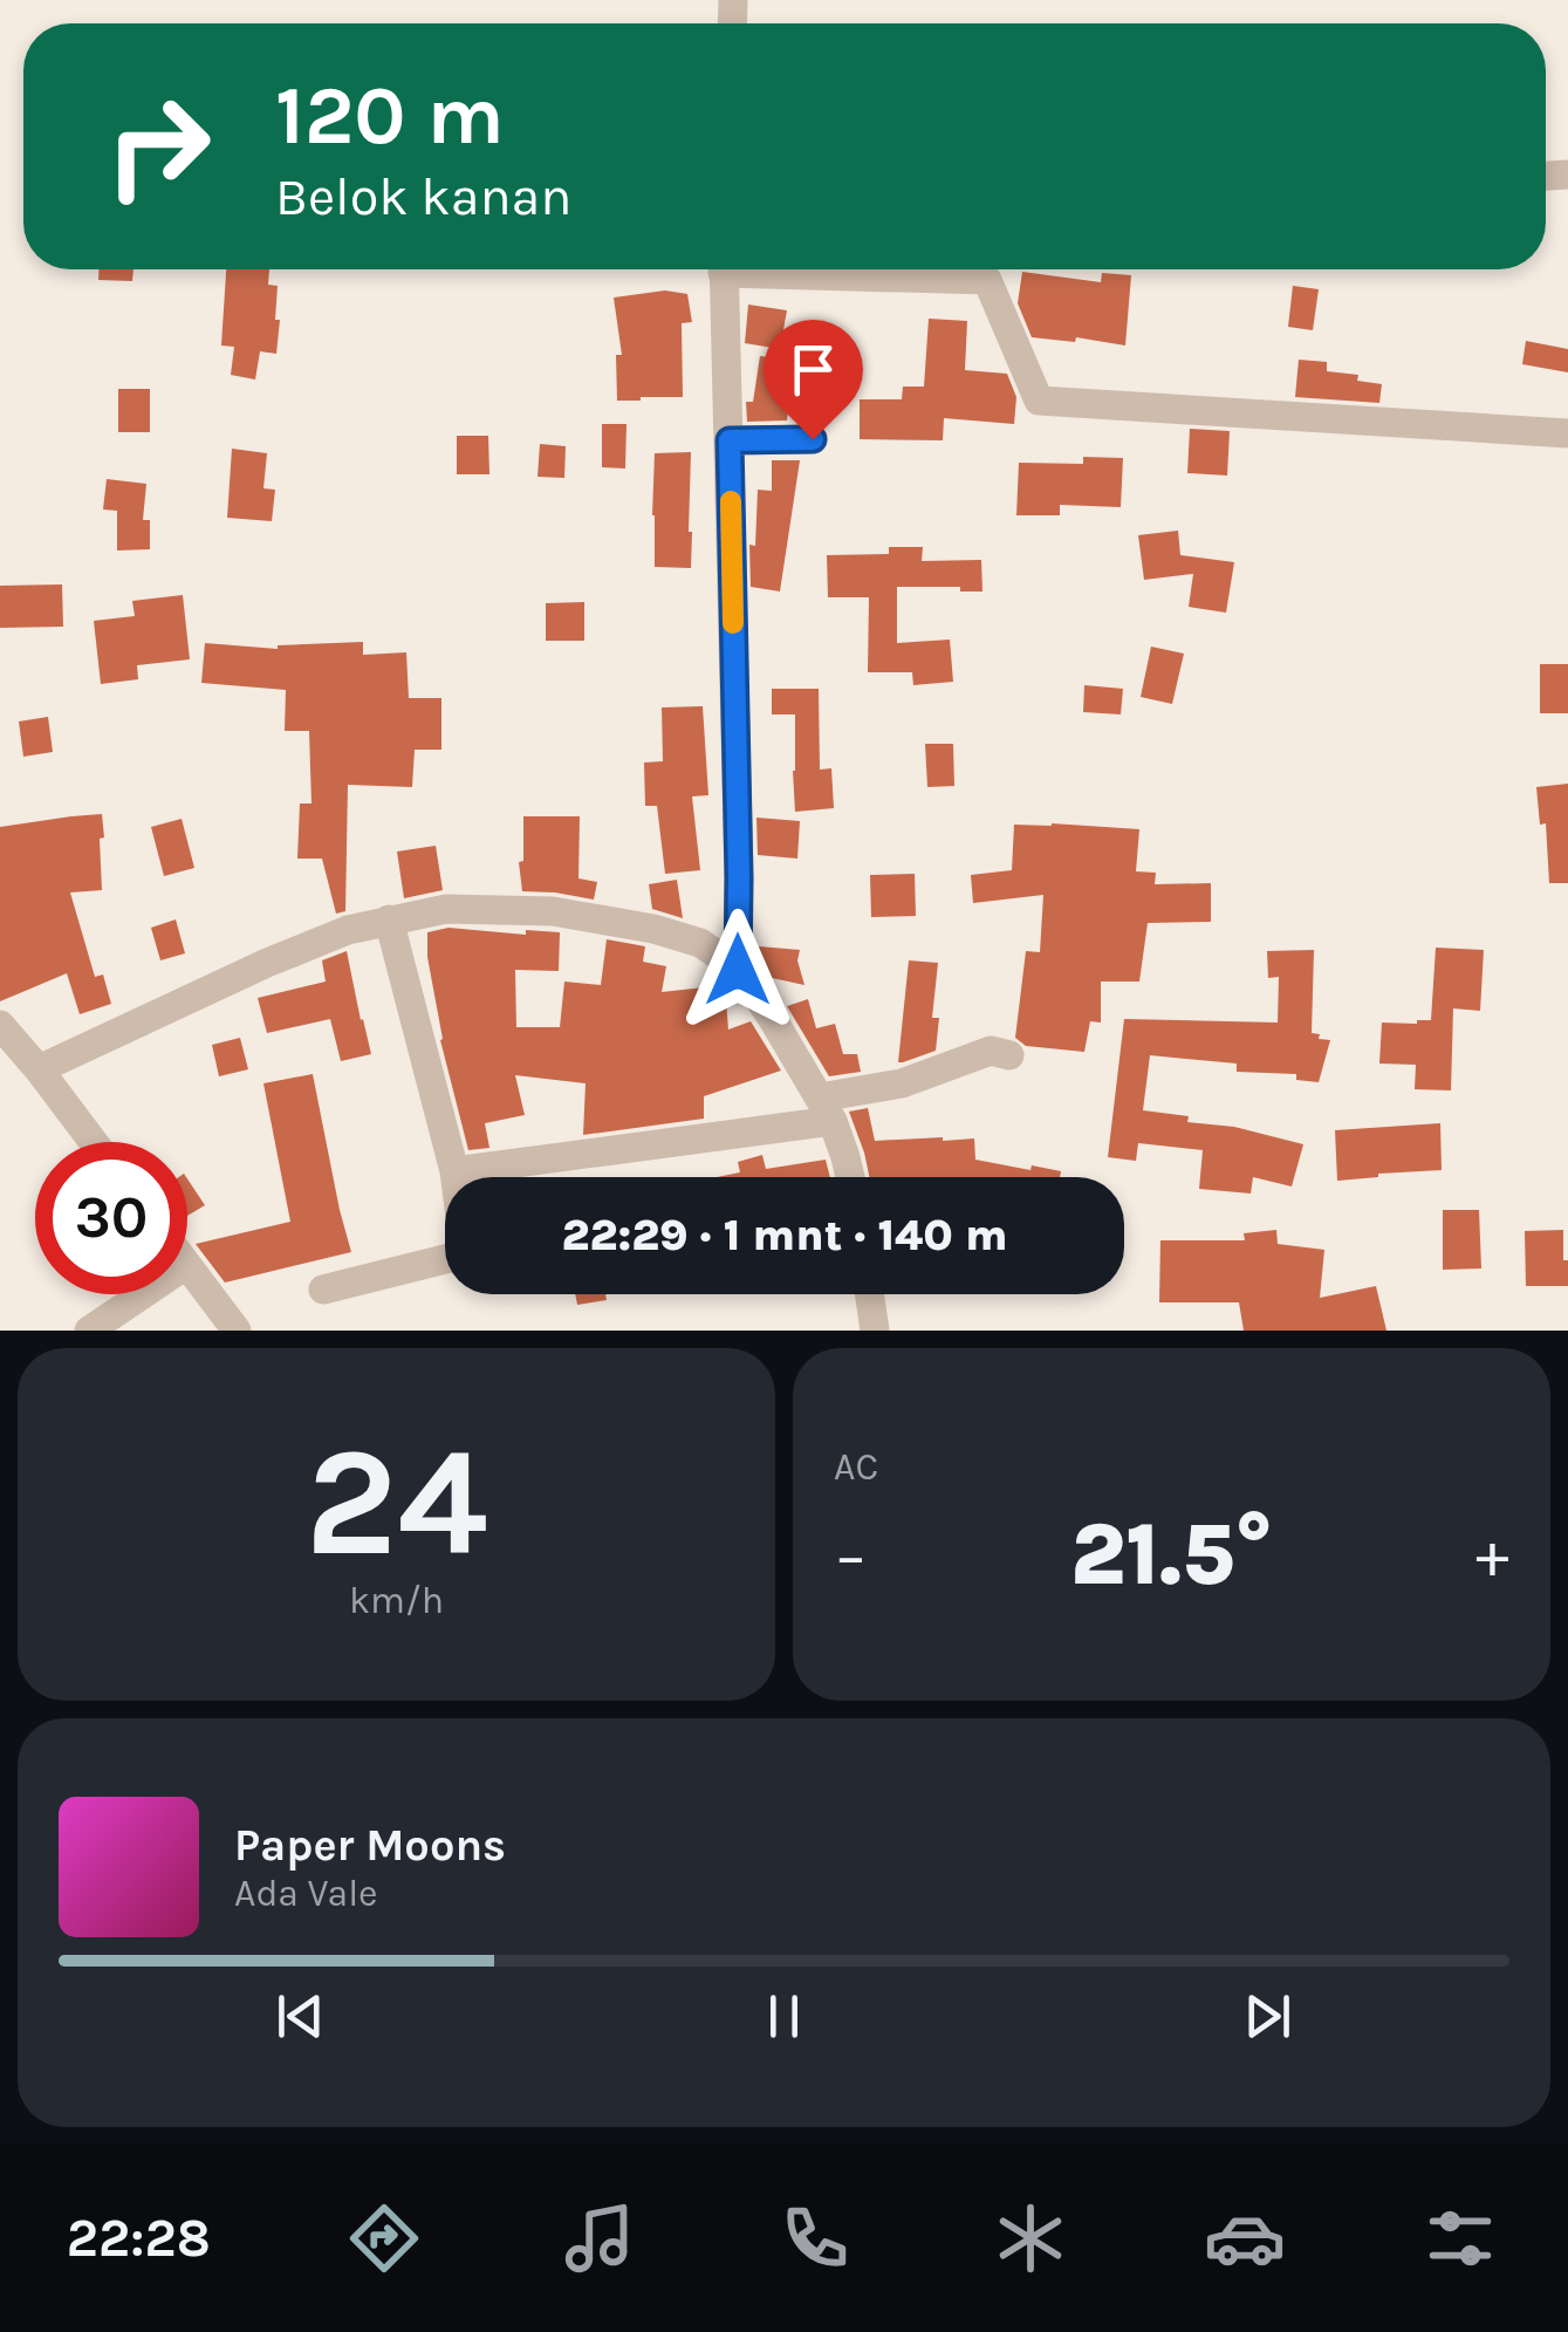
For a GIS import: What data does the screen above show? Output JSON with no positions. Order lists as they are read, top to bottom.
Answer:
{
  "page": {
    "turn": ["120 m", "Belok kanan"],
    "limit": "30",
    "trip": "22:29 · 1 mnt · 140 m",
    "tile": [
      ["24", "km/h"],
      "AC"
    ],
    "heat": ["−", "21.5°", "+"],
    "song": ["Paper Moons", "Ada Vale"],
    "tabs": "22:28"
  }
}
